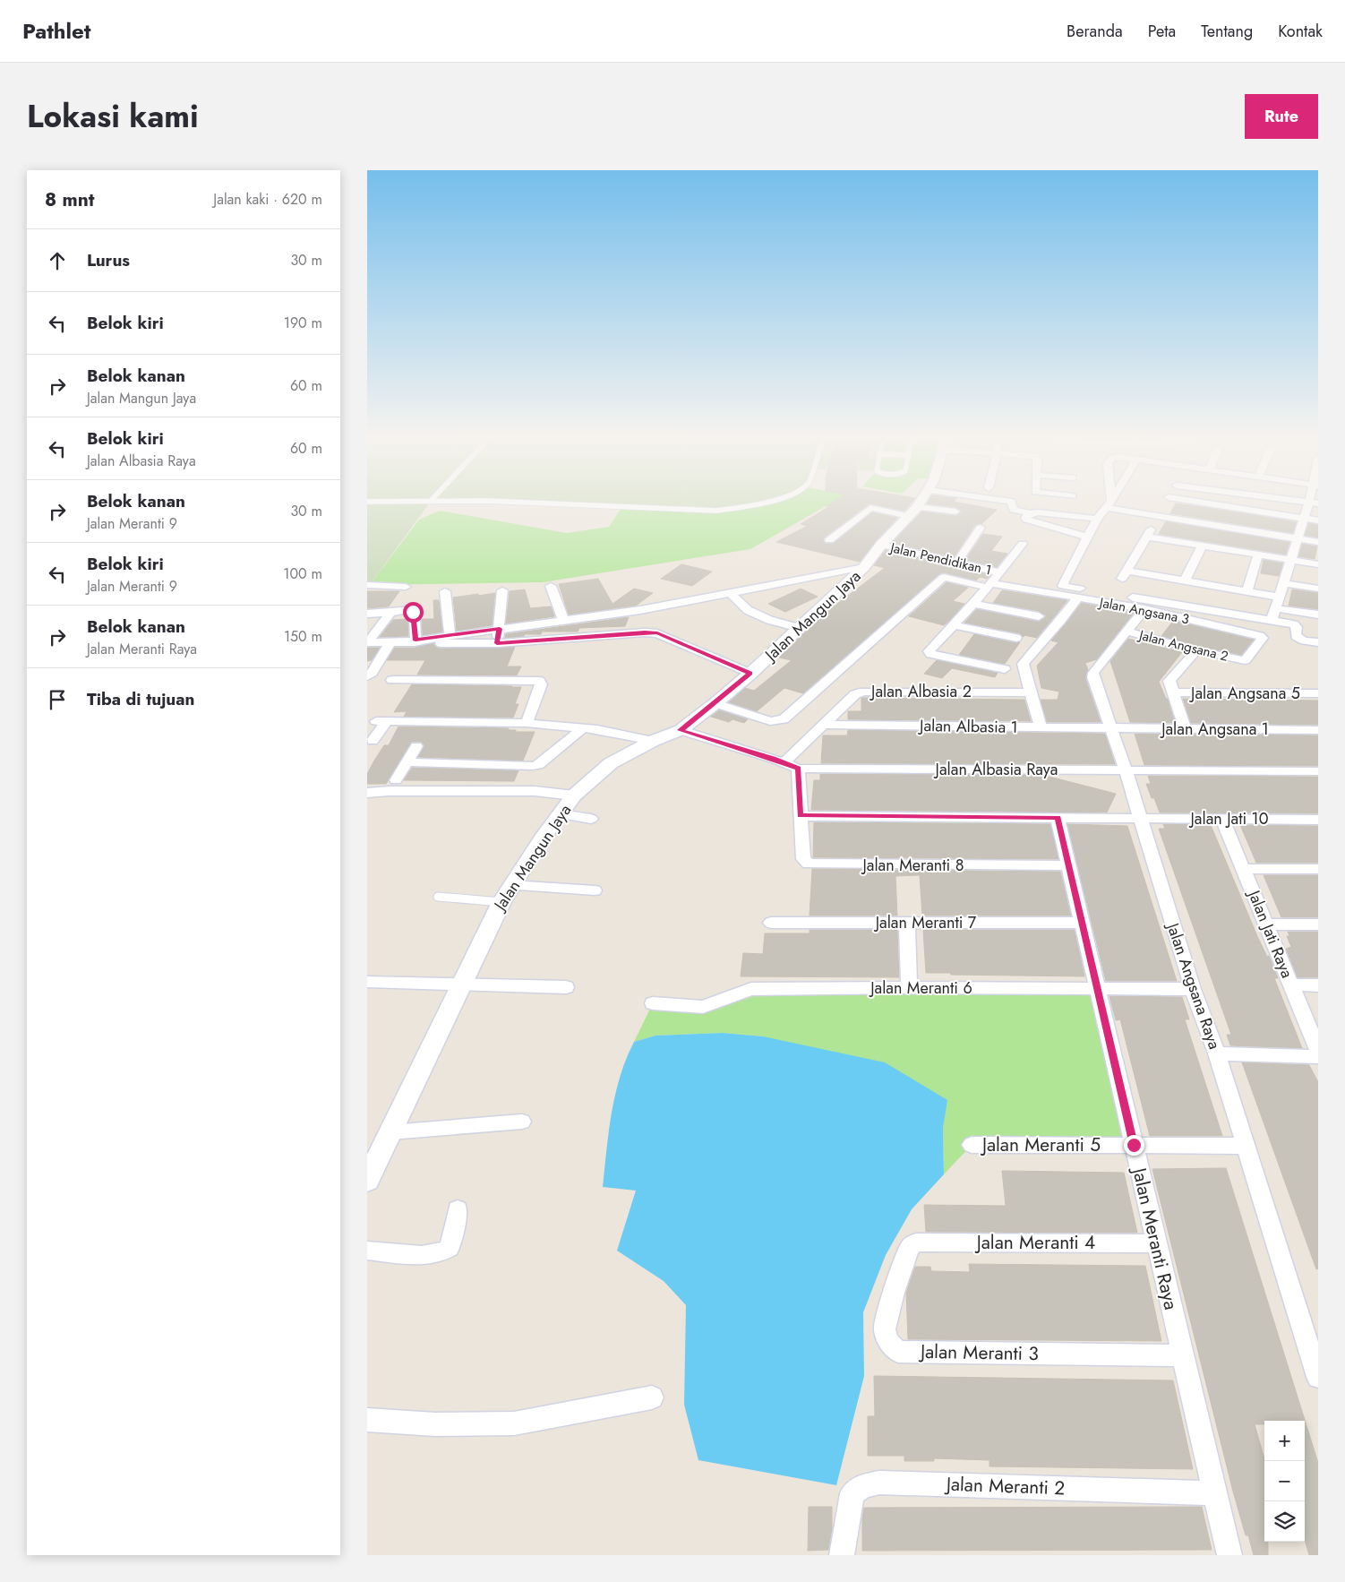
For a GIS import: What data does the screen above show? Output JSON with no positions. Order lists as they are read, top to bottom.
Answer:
{
  "streets": {
    "street": [
      "Jalan Pendidikan 1",
      "Jalan Angsana 3",
      "Jalan Mangun Jaya",
      "Jalan Angsana 2",
      "Jalan Albasia 2",
      "Jalan Angsana 5",
      "Jalan Albasia 1",
      "Jalan Angsana 1",
      "Jalan Albasia Raya",
      "Jalan Jati 10",
      "Jalan Meranti 8",
      "Jalan Meranti 7",
      "Jalan Jati Raya",
      "Jalan Angsana Raya",
      "Jalan Meranti 6",
      "Jalan Meranti 5",
      "Jalan Meranti Raya",
      "Jalan Meranti 4",
      "Jalan Meranti 3",
      "Jalan Meranti 2"
    ]
  },
  "crossings": [
    ["Jalan Pendidikan 1", "Jalan Mangun Jaya"],
    ["Jalan Angsana 3", "Jalan Mangun Jaya"],
    ["Jalan Angsana 3", "Jalan Angsana 2"],
    ["Jalan Angsana 3", "Jalan Angsana Raya"],
    ["Jalan Mangun Jaya", "Jalan Albasia Raya"],
    ["Jalan Angsana 2", "Jalan Angsana Raya"],
    ["Jalan Albasia 2", "Jalan Albasia 1"],
    ["Jalan Albasia 2", "Jalan Albasia Raya"],
    ["Jalan Albasia 1", "Jalan Angsana 1"],
    ["Jalan Albasia 1", "Jalan Angsana Raya"],
    ["Jalan Angsana 1", "Jalan Angsana Raya"],
    ["Jalan Albasia Raya", "Jalan Meranti 8"],
    ["Jalan Albasia Raya", "Jalan Angsana Raya"],
    ["Jalan Jati 10", "Jalan Meranti 8"],
    ["Jalan Jati 10", "Jalan Jati Raya"],
    ["Jalan Jati 10", "Jalan Angsana Raya"],
    ["Jalan Jati 10", "Jalan Meranti Raya"],
    ["Jalan Meranti 8", "Jalan Meranti Raya"],
    ["Jalan Meranti 7", "Jalan Meranti Raya"],
    ["Jalan Angsana Raya", "Jalan Meranti 6"],
    ["Jalan Angsana Raya", "Jalan Meranti 5"],
    ["Jalan Meranti 6", "Jalan Meranti Raya"],
    ["Jalan Meranti 5", "Jalan Meranti Raya"],
    ["Jalan Meranti Raya", "Jalan Meranti 4"],
    ["Jalan Meranti Raya", "Jalan Meranti 3"],
    ["Jalan Meranti Raya", "Jalan Meranti 2"],
    ["Jalan Meranti 4", "Jalan Meranti 3"]
  ],
  "page": {
    "header": "Pathlet",
    "nav": [
      "Beranda",
      "Peta",
      "Tentang",
      "Kontak"
    ],
    "title": "Lokasi kami",
    "buttons": "Rute",
    "heading": ["8 mnt", "Jalan kaki · 620 m"],
    "list": [
      ["Lurus", "30 m"],
      ["Belok kiri", "190 m"],
      ["Belok kanan", "Jalan Mangun Jaya", "60 m"],
      ["Belok kiri", "Jalan Albasia Raya", "60 m"],
      ["Belok kanan", "Jalan Meranti 9", "30 m"],
      ["Belok kiri", "Jalan Meranti 9", "100 m"],
      ["Belok kanan", "Jalan Meranti Raya", "150 m"],
      "Tiba di tujuan"
    ],
    "map_buttons": ["+", "−"]
  }
}
